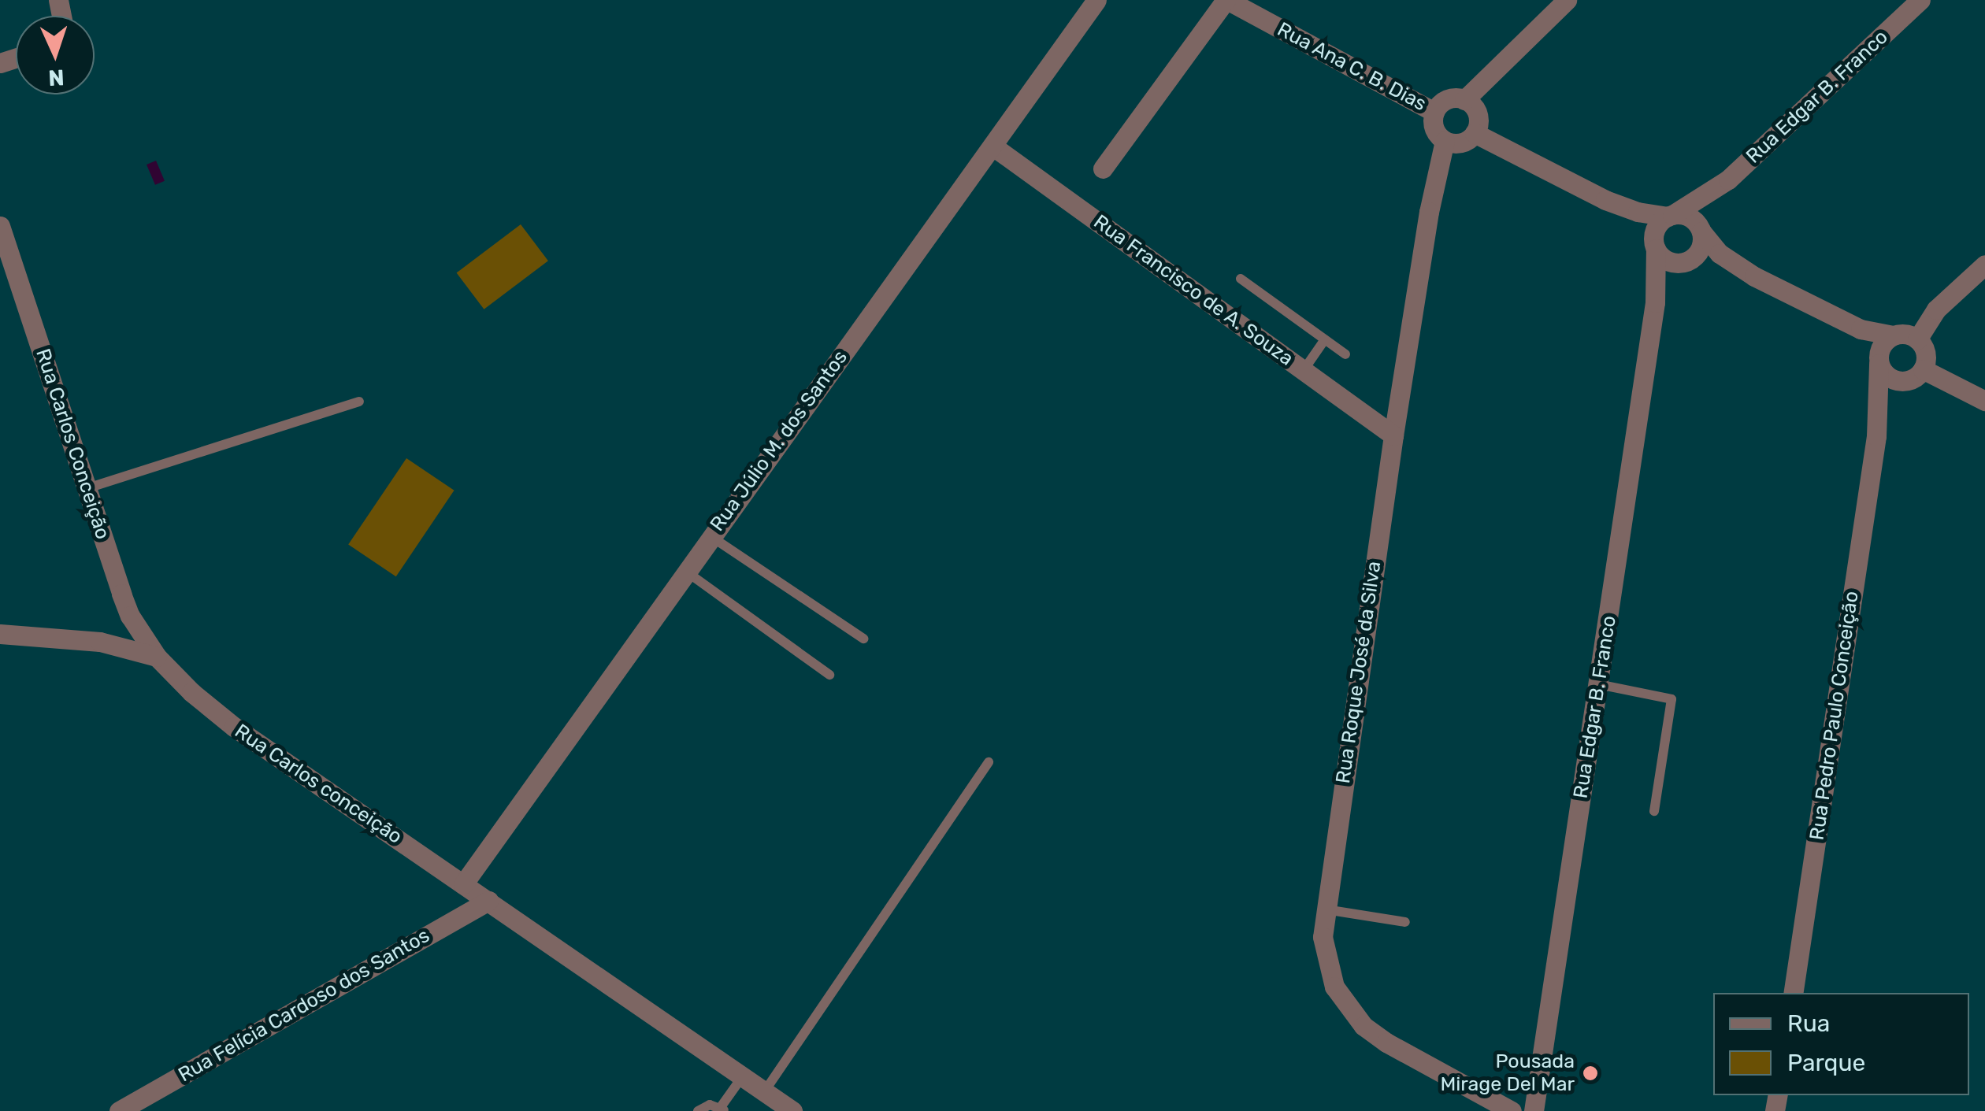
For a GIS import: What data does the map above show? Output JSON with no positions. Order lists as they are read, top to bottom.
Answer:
{
  "streets": {
    "street": [
      "Rua Ana C. B. Dias",
      "Rua Edgar B. Franco",
      "Rua Francisco de A. Souza",
      "Rua Júlio M. dos Santos",
      "Rua Carlos Conceição",
      "Rua Roque José da Silva",
      "Rua Pedro Paulo Conceição",
      "Rua Carlos conceição",
      "Rua Felícia Cardoso dos Santos"
    ]
  },
  "crossings": [
    ["Rua Ana C. B. Dias", "Rua Roque José da Silva"],
    ["Rua Francisco de A. Souza", "Rua Júlio M. dos Santos"],
    ["Rua Francisco de A. Souza", "Rua Roque José da Silva"],
    ["Rua Júlio M. dos Santos", "Rua Carlos conceição"],
    ["Rua Carlos Conceição", "Rua Carlos conceição"],
    ["Rua Carlos conceição", "Rua Felícia Cardoso dos Santos"]
  ],
  "places": ["Pousada Mirage Del Mar"],
  "legend": ["Rua", "Parque"],
  "north": "bottom"
}
